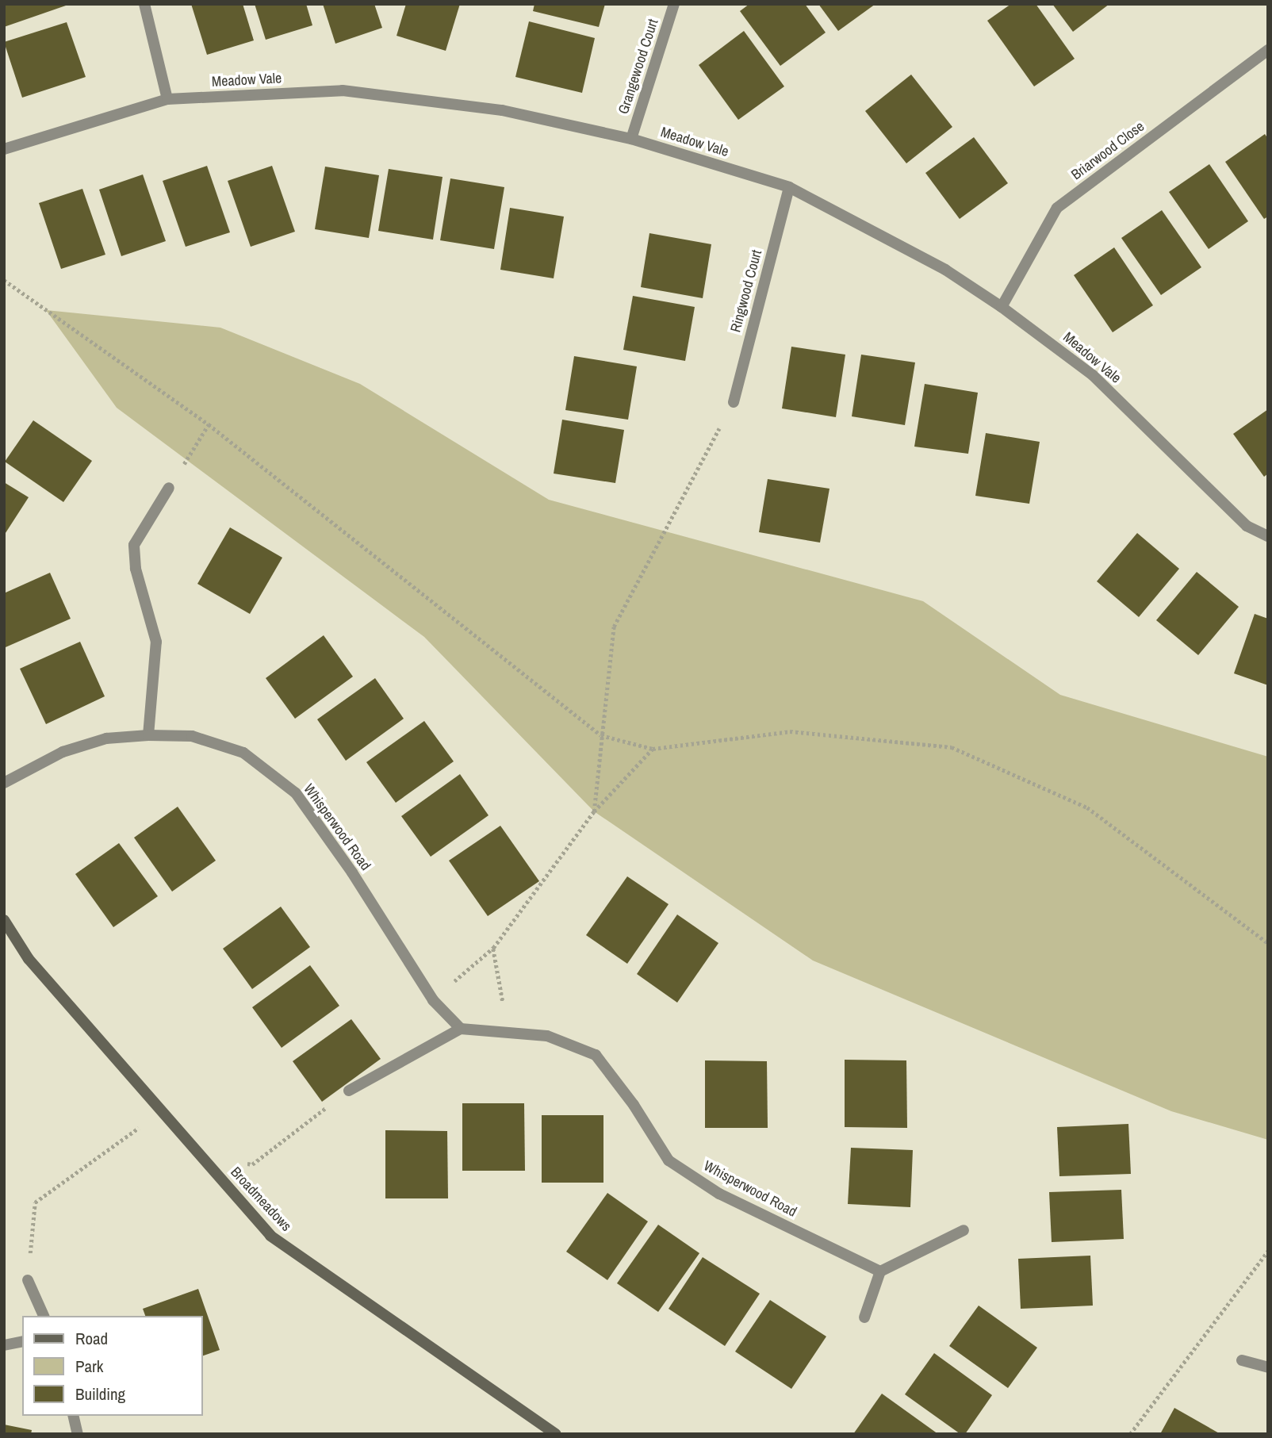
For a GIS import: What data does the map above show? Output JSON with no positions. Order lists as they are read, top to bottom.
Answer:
{
  "streets": {
    "street": [
      "Grangewood Court",
      "Meadow Vale",
      "Briarwood Close",
      "Ringwood Court",
      "Whisperwood Road",
      "Broadmeadows"
    ]
  },
  "crossings": [
    ["Grangewood Court", "Meadow Vale"],
    ["Meadow Vale", "Briarwood Close"],
    ["Meadow Vale", "Ringwood Court"]
  ],
  "legend": ["Road", "Park", "Building"]
}
